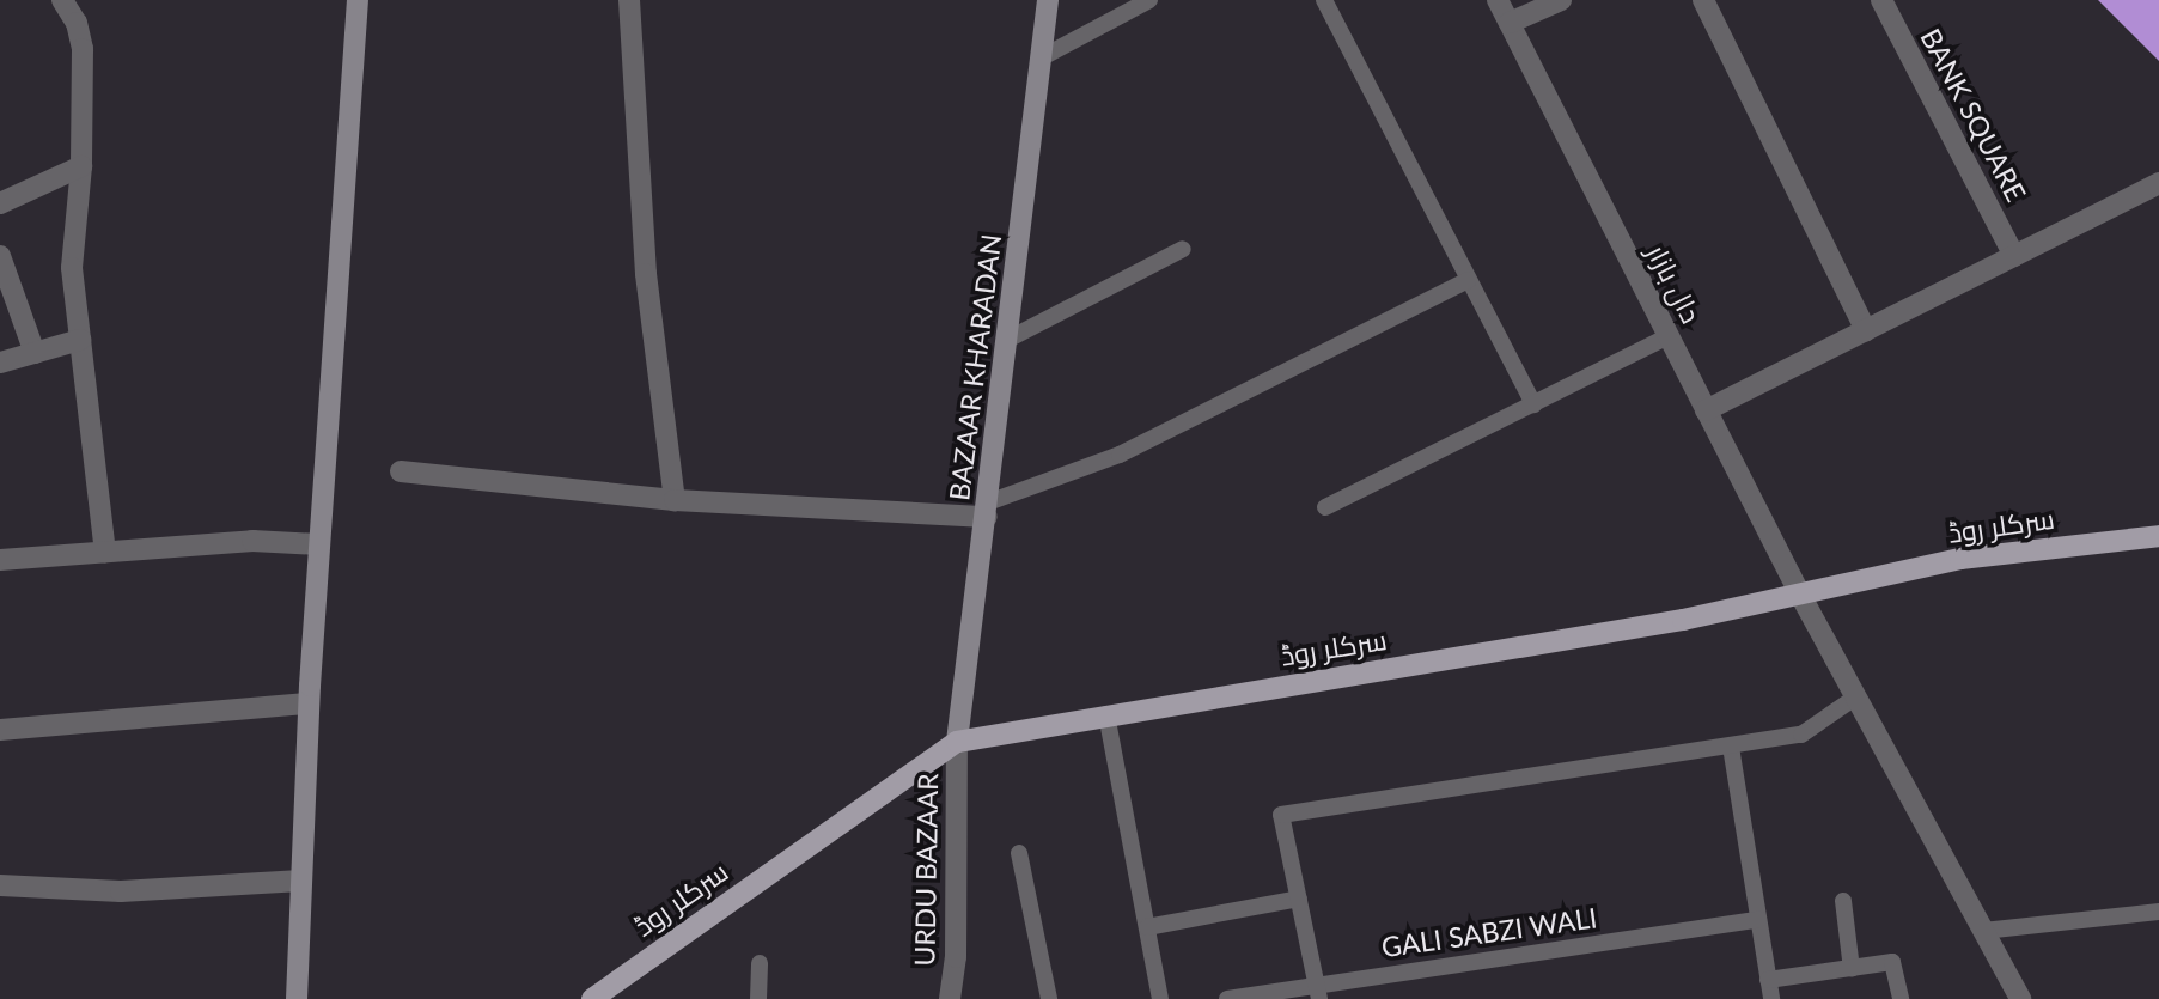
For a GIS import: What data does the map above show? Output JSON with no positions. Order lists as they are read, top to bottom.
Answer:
{
  "streets": {
    "main road": ["سرکلر روڈ"],
    "street": [
      "BANK SQUARE",
      "دال بازار",
      "BAZAAR KHARADAN",
      "URDU BAZAAR"
    ],
    "lane": ["GALI SABZI WALI"]
  },
  "crossings": [
    ["دال بازار", "سرکلر روڈ"],
    ["BAZAAR KHARADAN", "سرکلر روڈ"],
    ["BAZAAR KHARADAN", "URDU BAZAAR"],
    ["سرکلر روڈ", "URDU BAZAAR"]
  ]
}
